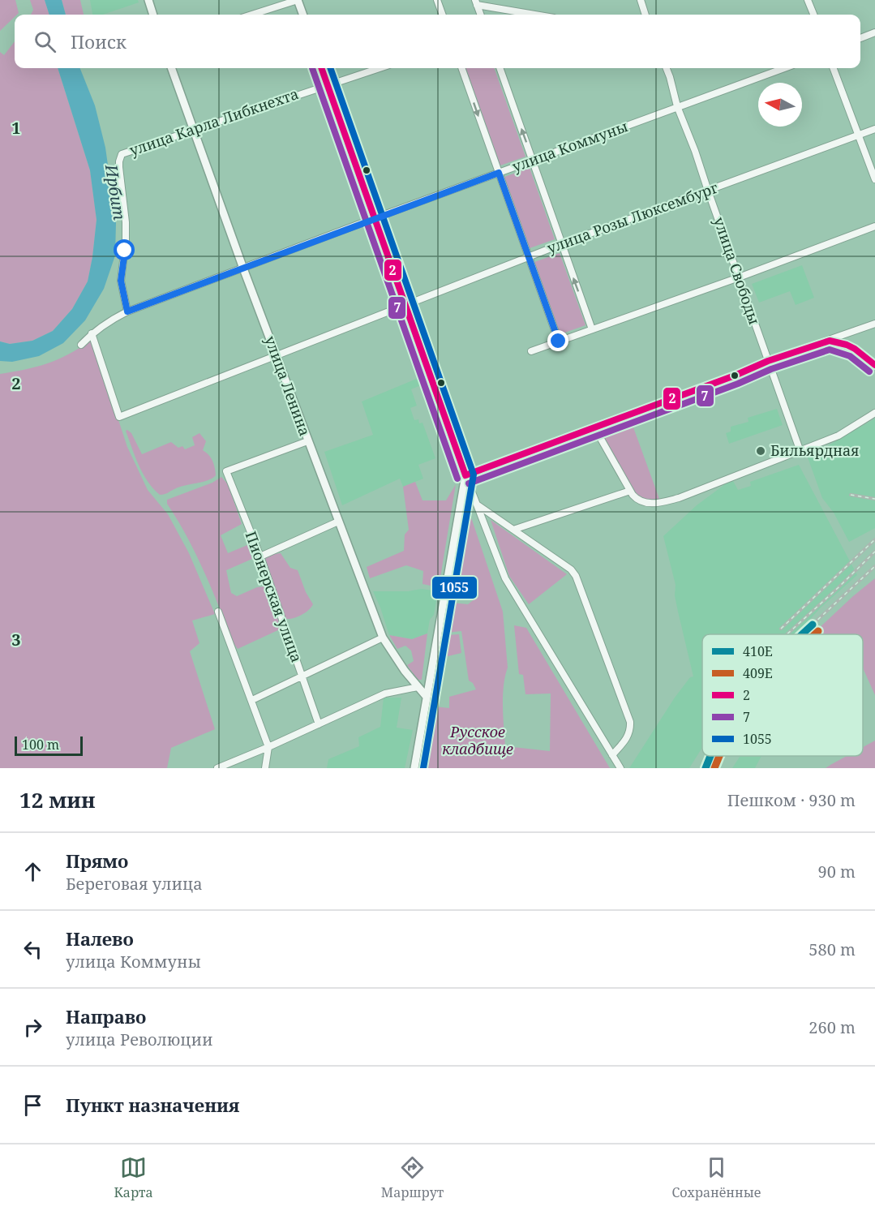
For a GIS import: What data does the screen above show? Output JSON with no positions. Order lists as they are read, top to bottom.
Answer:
{
  "streets": {
    "main road": ["улица Ленина"],
    "street": [
      "улица Карла Либкнехта",
      "улица Коммуны",
      "улица Розы Люксембург",
      "улица Свободы",
      "Пионерская улица"
    ]
  },
  "crossings": [
    ["улица Карла Либкнехта", "улица Коммуны"],
    ["улица Карла Либкнехта", "улица Ленина"],
    ["улица Коммуны", "улица Розы Люксембург"],
    ["улица Коммуны", "улица Свободы"],
    ["улица Коммуны", "улица Ленина"],
    ["улица Розы Люксембург", "улица Свободы"],
    ["улица Розы Люксембург", "улица Ленина"],
    ["улица Ленина", "Пионерская улица"]
  ],
  "water": ["Ирбит"],
  "parks": ["Русское кладбище"],
  "places": ["Бильярдная"],
  "lines": [
    "transit line 2",
    "transit line 7",
    "transit line 1055",
    "transit line 410E",
    "transit line 409E"
  ],
  "legend": [
    "410E",
    "409E",
    "2",
    "7",
    "1055"
  ],
  "scale_bar": "100 m",
  "north": "left",
  "page": {
    "search": "Поиск",
    "scale": "100 m",
    "heading": ["12 мин", "Пешком · 930 m"],
    "list": [
      ["Прямо", "Береговая улица", "90 m"],
      ["Налево", "улица Коммуны", "580 m"],
      ["Направо", "улица Революции", "260 m"],
      "Пункт назначения"
    ],
    "nav": ["Карта", "Маршрут", "Сохранённые"]
  },
  "grid": {
    "rows": ["1", "2", "3"]
  }
}
